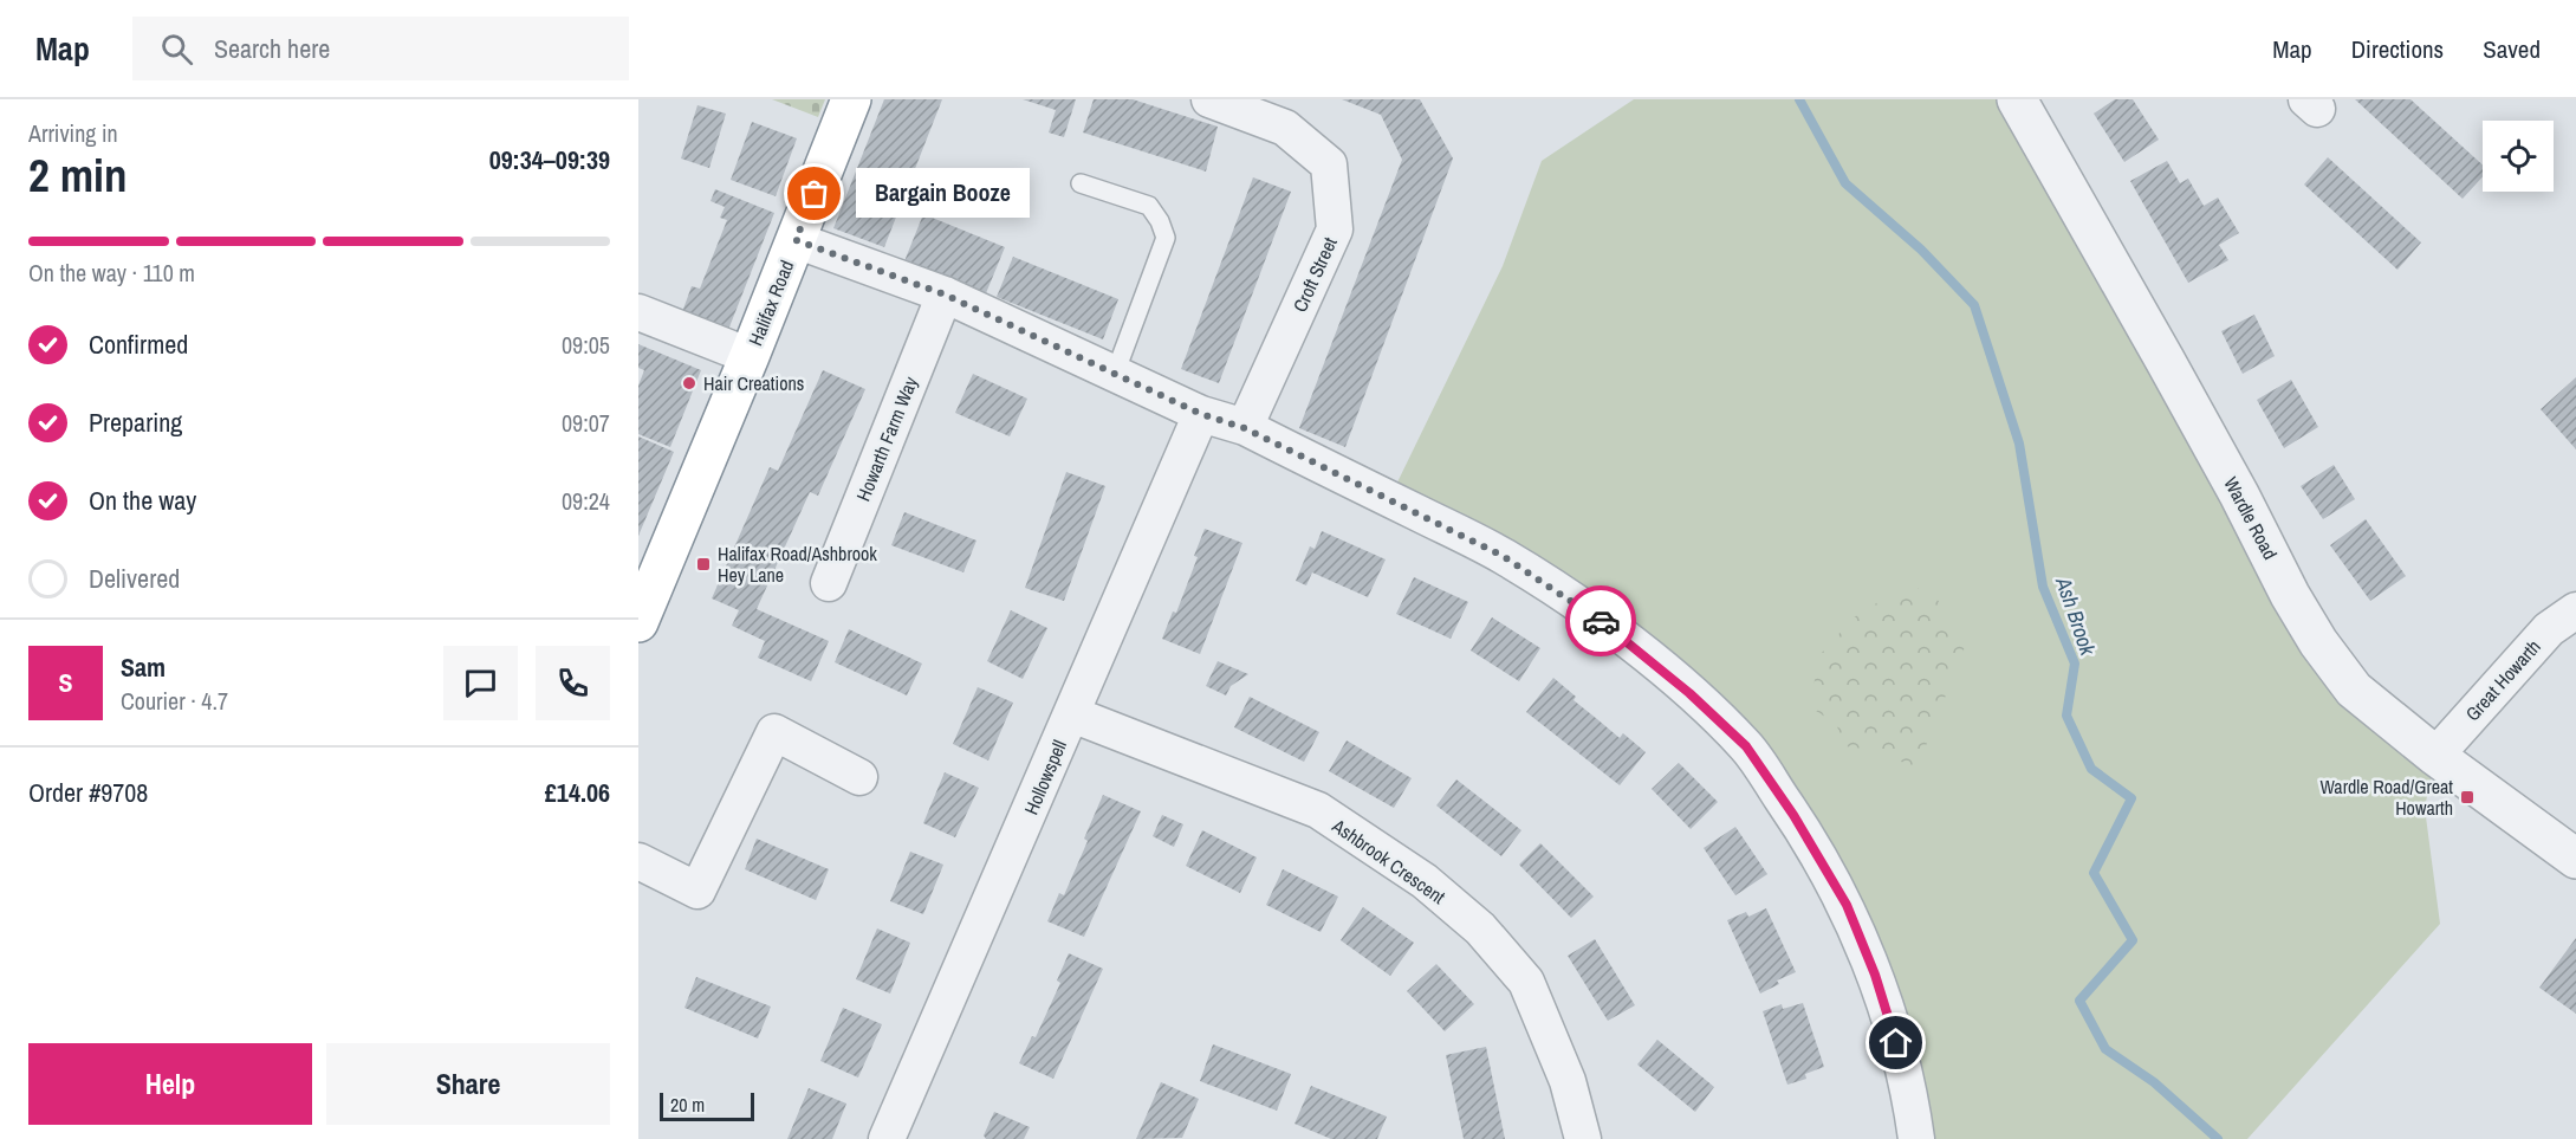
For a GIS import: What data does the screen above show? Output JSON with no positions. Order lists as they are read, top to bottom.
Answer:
{
  "streets": {
    "highway": ["Halifax Road"],
    "street": [
      "Croft Street",
      "Howarth Farm Way",
      "Wardle Road",
      "Great Howarth",
      "Hollowspell",
      "Ashbrook Crescent"
    ]
  },
  "crossings": [
    ["Wardle Road", "Great Howarth"],
    ["Hollowspell", "Ashbrook Crescent"]
  ],
  "water": ["Ash Brook"],
  "places": {
    "other": ["Bargain Booze", "Hair Creations"],
    "transit": ["Halifax Road/Ashbrook Hey Lane", "Wardle Road/Great Howarth"]
  },
  "scale_bar": "20 m",
  "page": {
    "header": "Map",
    "search": "Search here",
    "nav": ["Map", "Directions", "Saved"],
    "heading": ["2 min", "Arriving in", "09:34–09:39"],
    "panel": [
      "Sam",
      "Courier · 4.7",
      "Order #9708",
      "£14.06"
    ],
    "bubble": "Bargain Booze",
    "bar": "On the way · 110 m",
    "list": [
      ["Confirmed", "09:05"],
      ["Preparing", "09:07"],
      ["On the way", "09:24"],
      "Delivered"
    ],
    "round": "S",
    "buttons": ["Help", "Share"],
    "scale": "20 m"
  }
}
